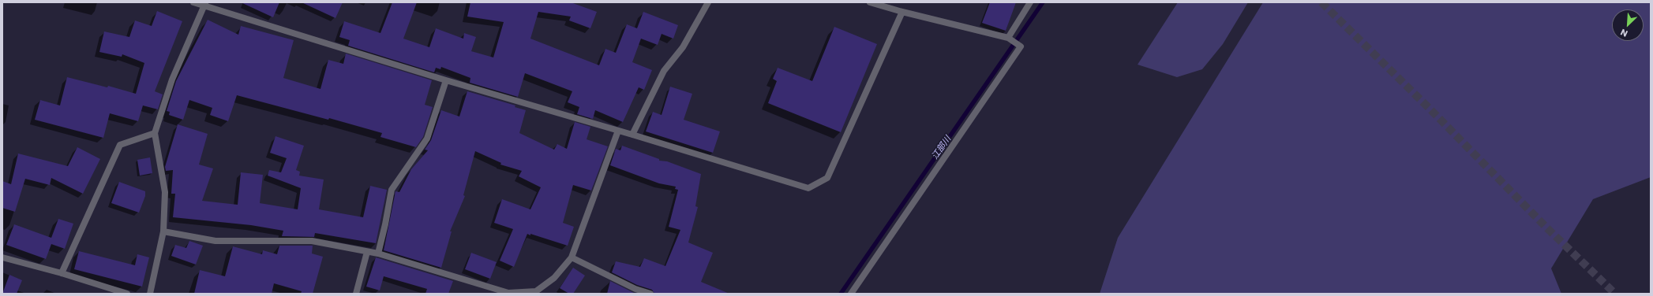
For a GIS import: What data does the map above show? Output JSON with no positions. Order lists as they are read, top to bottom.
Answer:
{
  "water": ["江部川"],
  "north": "bottom left"
}
